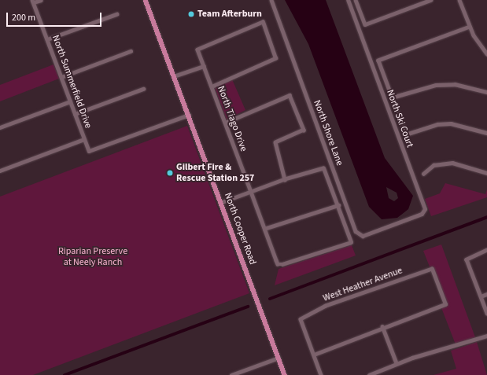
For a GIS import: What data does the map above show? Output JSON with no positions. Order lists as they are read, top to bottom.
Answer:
{
  "streets": {
    "main road": ["North Cooper Road"],
    "street": [
      "North Summerfield Drive",
      "North Tiago Drive",
      "North Ski Court",
      "North Shore Lane",
      "West Heather Avenue"
    ]
  },
  "crossings": [
    ["North Summerfield Drive", "North Cooper Road"],
    ["North Ski Court", "North Shore Lane"]
  ],
  "parks": ["Riparian Preserve at Neely Ranch"],
  "places": ["Team Afterburn", "Gilbert Fire & Rescue Station 257"],
  "scale_bar": "200 m"
}
